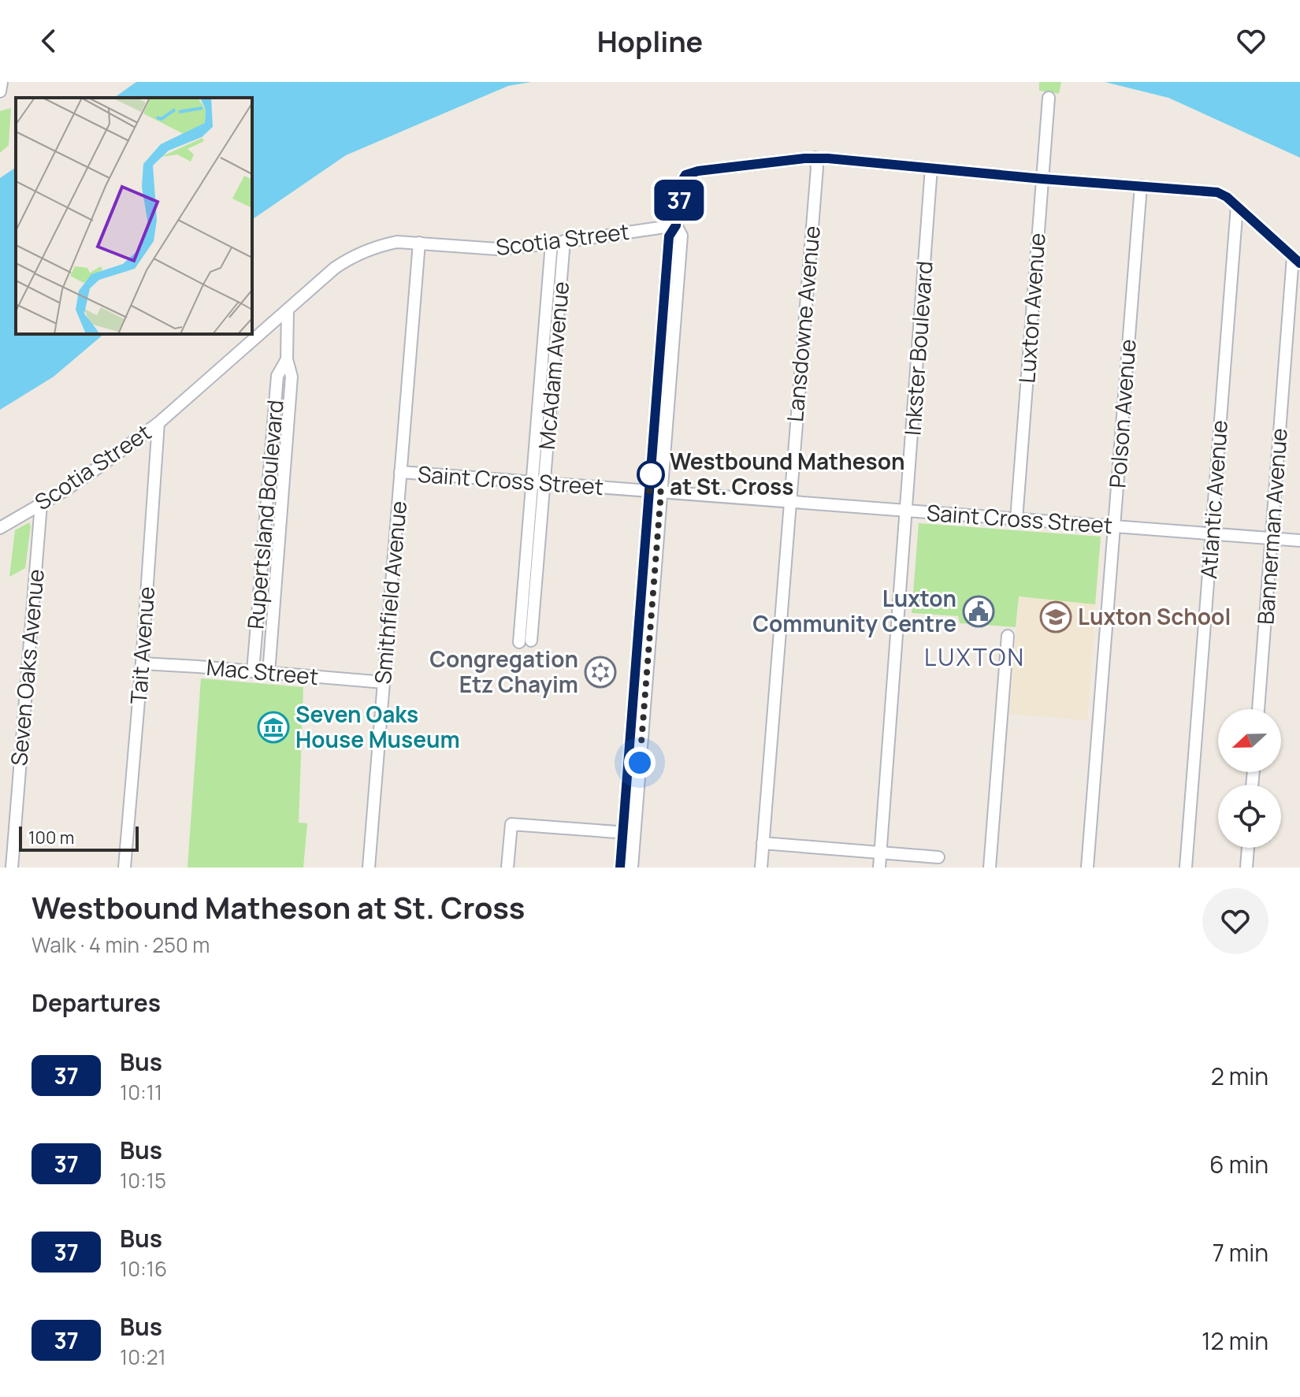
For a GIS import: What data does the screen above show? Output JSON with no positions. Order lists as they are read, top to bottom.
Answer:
{
  "streets": {
    "street": [
      "Scotia Street",
      "Luxton Avenue",
      "Lansdowne Avenue",
      "Inkster Boulevard",
      "McAdam Avenue",
      "Polson Avenue",
      "Saint Cross Street",
      "Atlantic Avenue",
      "Rupertsland Boulevard",
      "Bannerman Avenue",
      "Smithfield Avenue",
      "Tait Avenue",
      "Seven Oaks Avenue",
      "Mac Street"
    ]
  },
  "crossings": [
    ["Scotia Street", "McAdam Avenue"],
    ["Scotia Street", "Rupertsland Boulevard"],
    ["Scotia Street", "Smithfield Avenue"],
    ["Scotia Street", "Tait Avenue"],
    ["Scotia Street", "Seven Oaks Avenue"],
    ["Luxton Avenue", "Saint Cross Street"],
    ["Lansdowne Avenue", "Saint Cross Street"],
    ["Inkster Boulevard", "Saint Cross Street"],
    ["McAdam Avenue", "Saint Cross Street"],
    ["Polson Avenue", "Saint Cross Street"],
    ["Saint Cross Street", "Atlantic Avenue"],
    ["Saint Cross Street", "Bannerman Avenue"],
    ["Saint Cross Street", "Smithfield Avenue"],
    ["Rupertsland Boulevard", "Mac Street"],
    ["Smithfield Avenue", "Mac Street"],
    ["Tait Avenue", "Mac Street"]
  ],
  "districts": ["LUXTON"],
  "places": {
    "other": ["Westbound Matheson at St. Cross"],
    "public building": ["Luxton Community Centre"],
    "school or university": ["Luxton School"],
    "synagogue": ["Congregation Etz Chayim"],
    "museum": ["Seven Oaks House Museum"]
  },
  "lines": ["bus line 37"],
  "scale_bar": "100 m",
  "north": "left",
  "page": {
    "header": "Hopline",
    "on_map": "37",
    "scale": "100 m",
    "heading": [
      ["Westbound Matheson at St. Cross", "Walk · 4 min · 250 m"],
      "Departures"
    ],
    "list": [
      {
        "mark": "37",
        "name": "Bus",
        "note": "10:11",
        "value": "2 min"
      },
      {
        "mark": "37",
        "name": "Bus",
        "note": "10:15",
        "value": "6 min"
      },
      {
        "mark": "37",
        "name": "Bus",
        "note": "10:16",
        "value": "7 min"
      },
      {
        "mark": "37",
        "name": "Bus",
        "note": "10:21",
        "value": "12 min"
      }
    ]
  }
}
